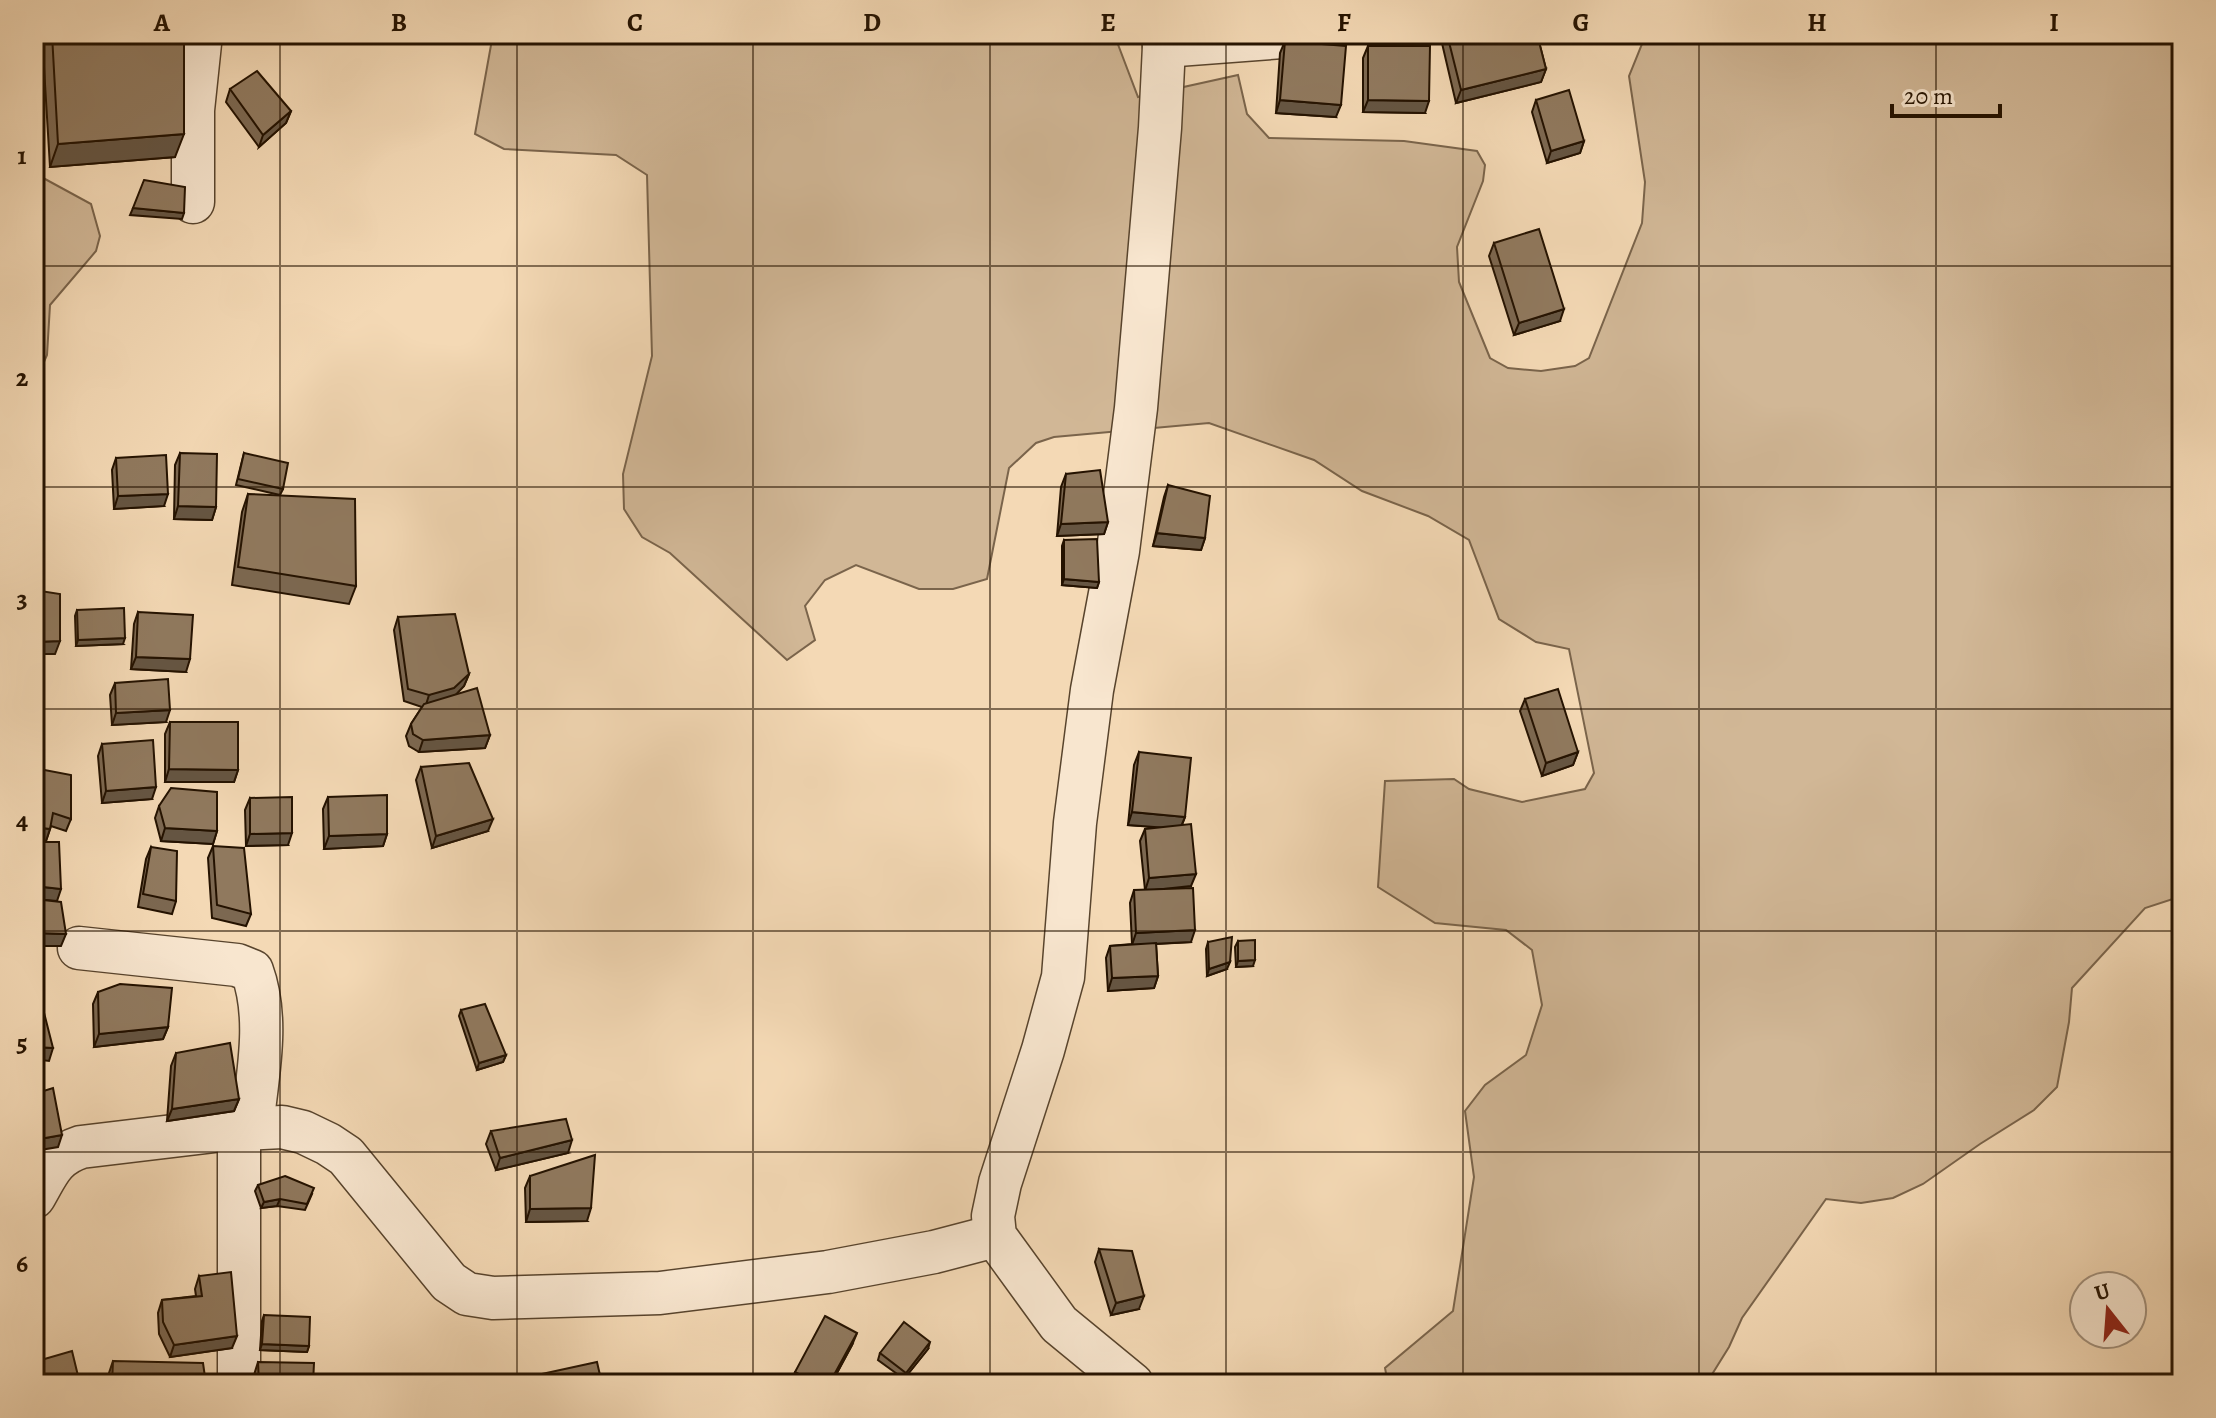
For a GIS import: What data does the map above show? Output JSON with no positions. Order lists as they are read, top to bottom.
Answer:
{
  "scale_bar": "20 m",
  "north": "top",
  "grid": {
    "columns": [
      "A",
      "B",
      "C",
      "D",
      "E",
      "F",
      "G",
      "H",
      "I"
    ],
    "rows": [
      "1",
      "2",
      "3",
      "4",
      "5",
      "6"
    ]
  }
}
